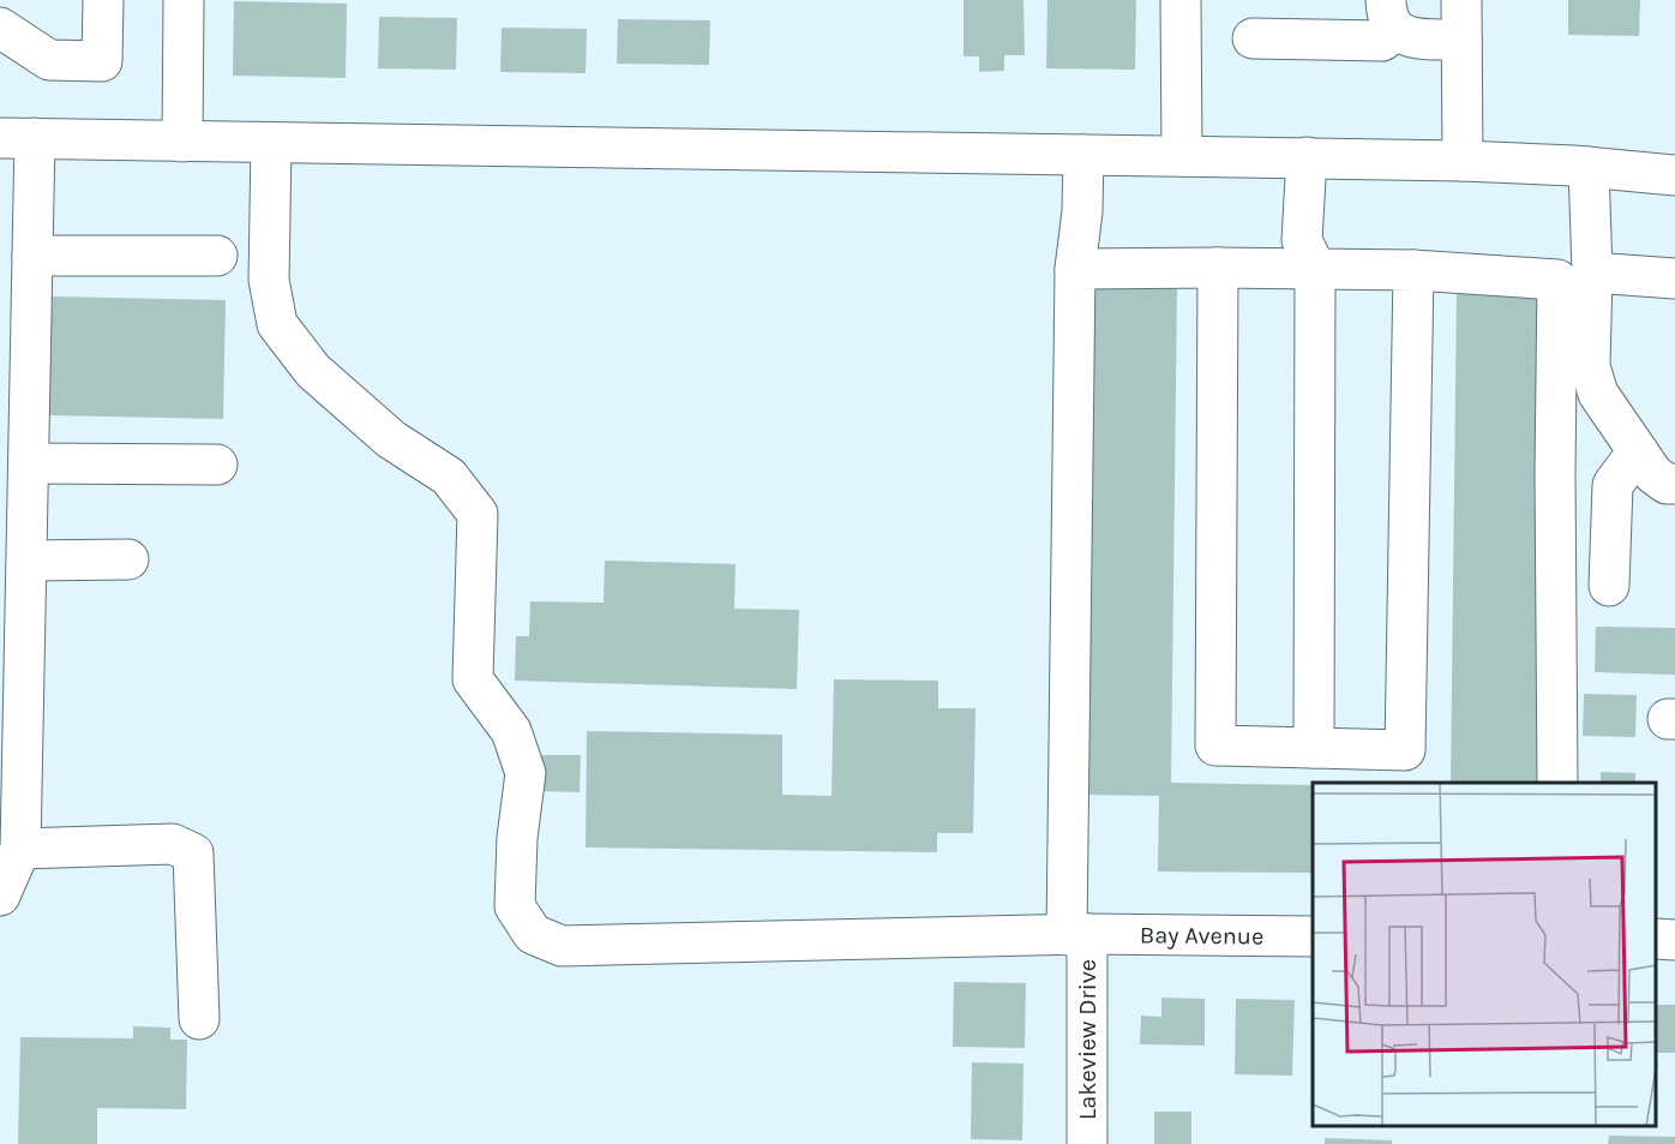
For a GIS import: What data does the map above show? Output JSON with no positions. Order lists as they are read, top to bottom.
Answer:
{
  "streets": {
    "street": ["Bay Avenue", "Lakeview Drive"]
  },
  "crossings": [
    ["Bay Avenue", "Lakeview Drive"]
  ]
}
